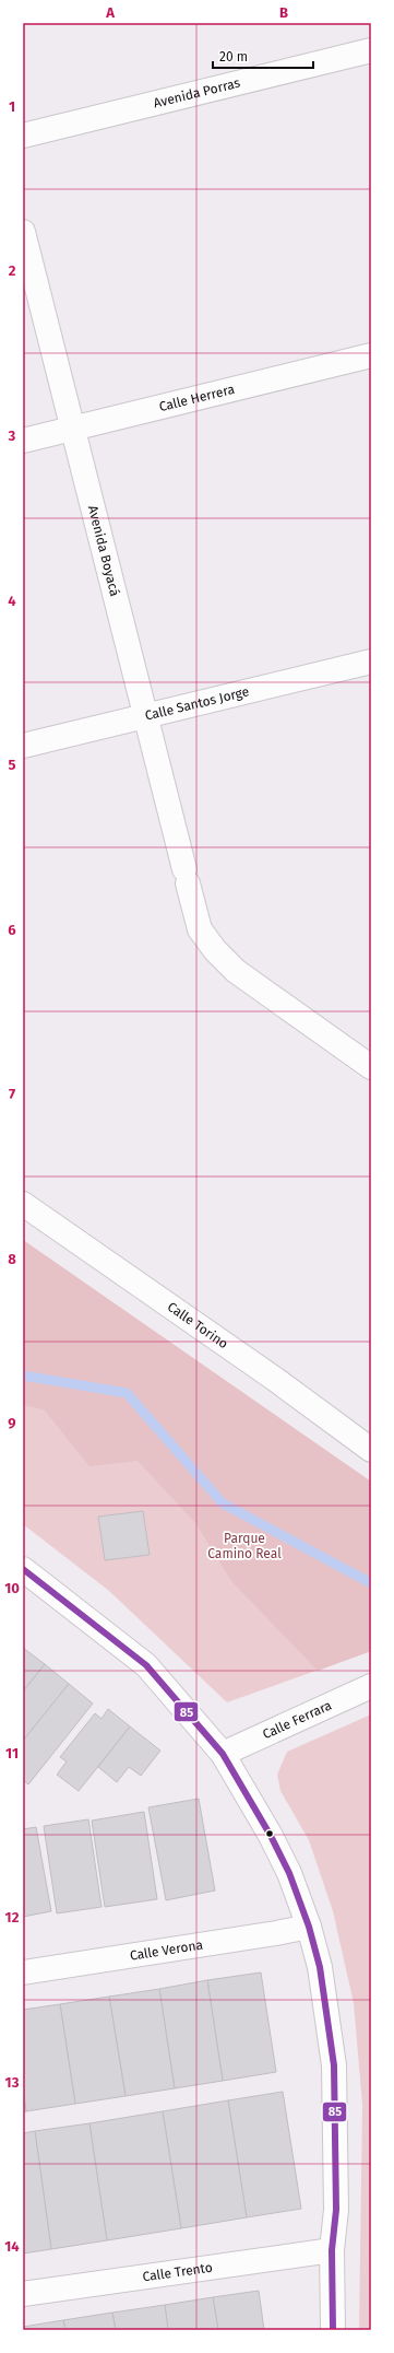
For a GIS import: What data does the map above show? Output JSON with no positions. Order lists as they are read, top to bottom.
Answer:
{
  "streets": {
    "street": [
      "Avenida Porras",
      "Calle Herrera",
      "Avenida Boyacá",
      "Calle Santos Jorge",
      "Calle Torino",
      "Calle Ferrara",
      "Calle Verona",
      "Calle Trento"
    ]
  },
  "crossings": [
    ["Calle Herrera", "Avenida Boyacá"],
    ["Avenida Boyacá", "Calle Santos Jorge"]
  ],
  "parks": ["Parque Camino Real"],
  "lines": ["transit line 85"],
  "scale_bar": "20 m",
  "grid": {
    "columns": ["A", "B"],
    "rows": [
      "1",
      "2",
      "3",
      "4",
      "5",
      "6",
      "7",
      "8",
      "9",
      "10",
      "11",
      "12",
      "13",
      "14"
    ]
  }
}
